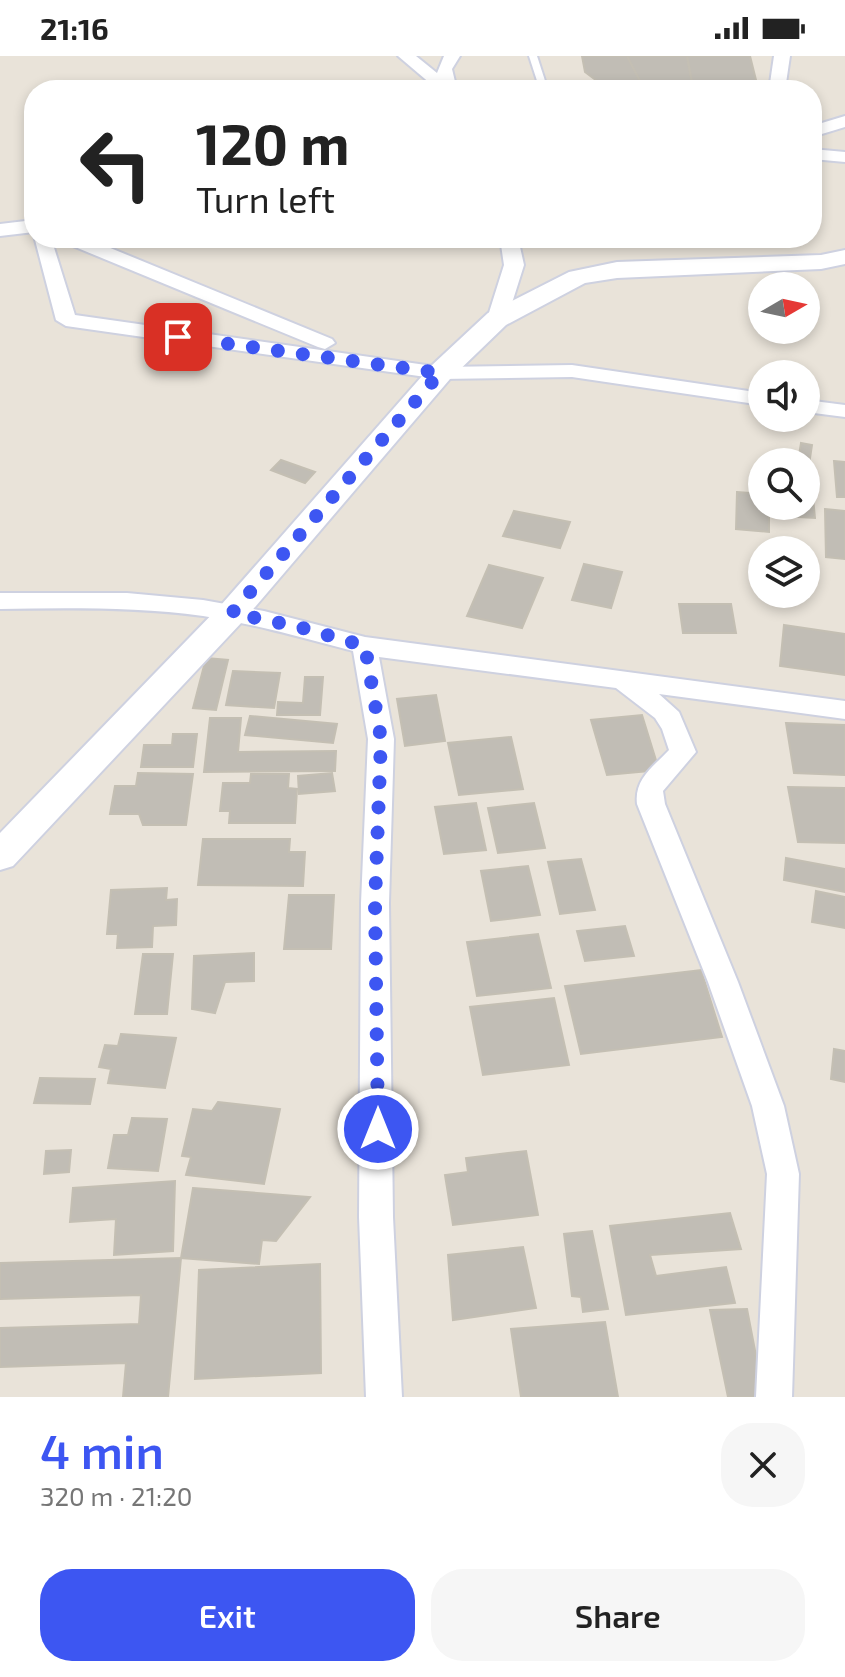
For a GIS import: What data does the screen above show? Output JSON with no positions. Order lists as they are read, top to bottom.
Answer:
{
  "north": "right",
  "page": {
    "status": "21:16",
    "turn": ["120 m", "Turn left"],
    "heading": ["4 min", "320 m · 21:20"],
    "buttons": ["Exit", "Share"]
  }
}
